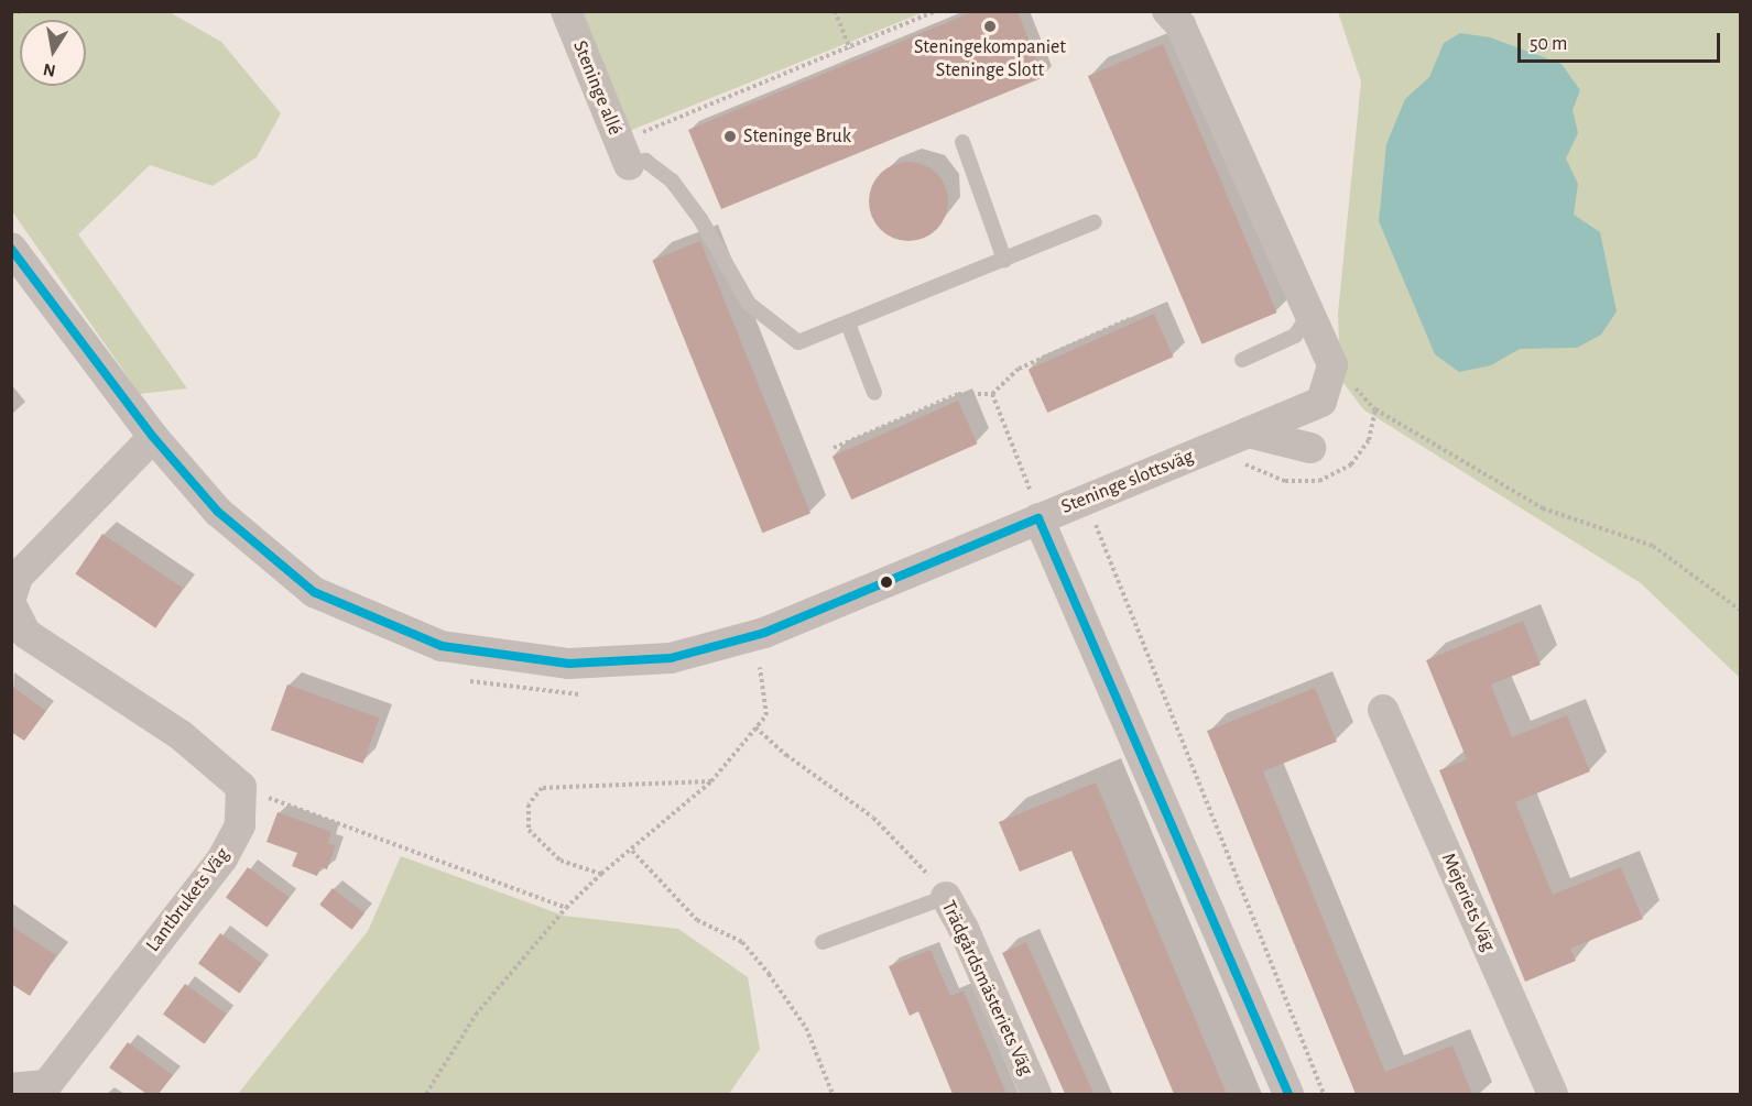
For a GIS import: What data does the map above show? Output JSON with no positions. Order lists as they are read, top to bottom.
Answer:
{
  "streets": {
    "street": [
      "Steninge allé",
      "Steninge slottsväg",
      "Lantbrukets Väg",
      "Mejeriets Väg",
      "Trädgårdsmästeriets Väg"
    ]
  },
  "places": ["Steningekompaniet Steninge Slott", "Steninge Bruk"],
  "scale_bar": "50 m",
  "north": "bottom"
}
